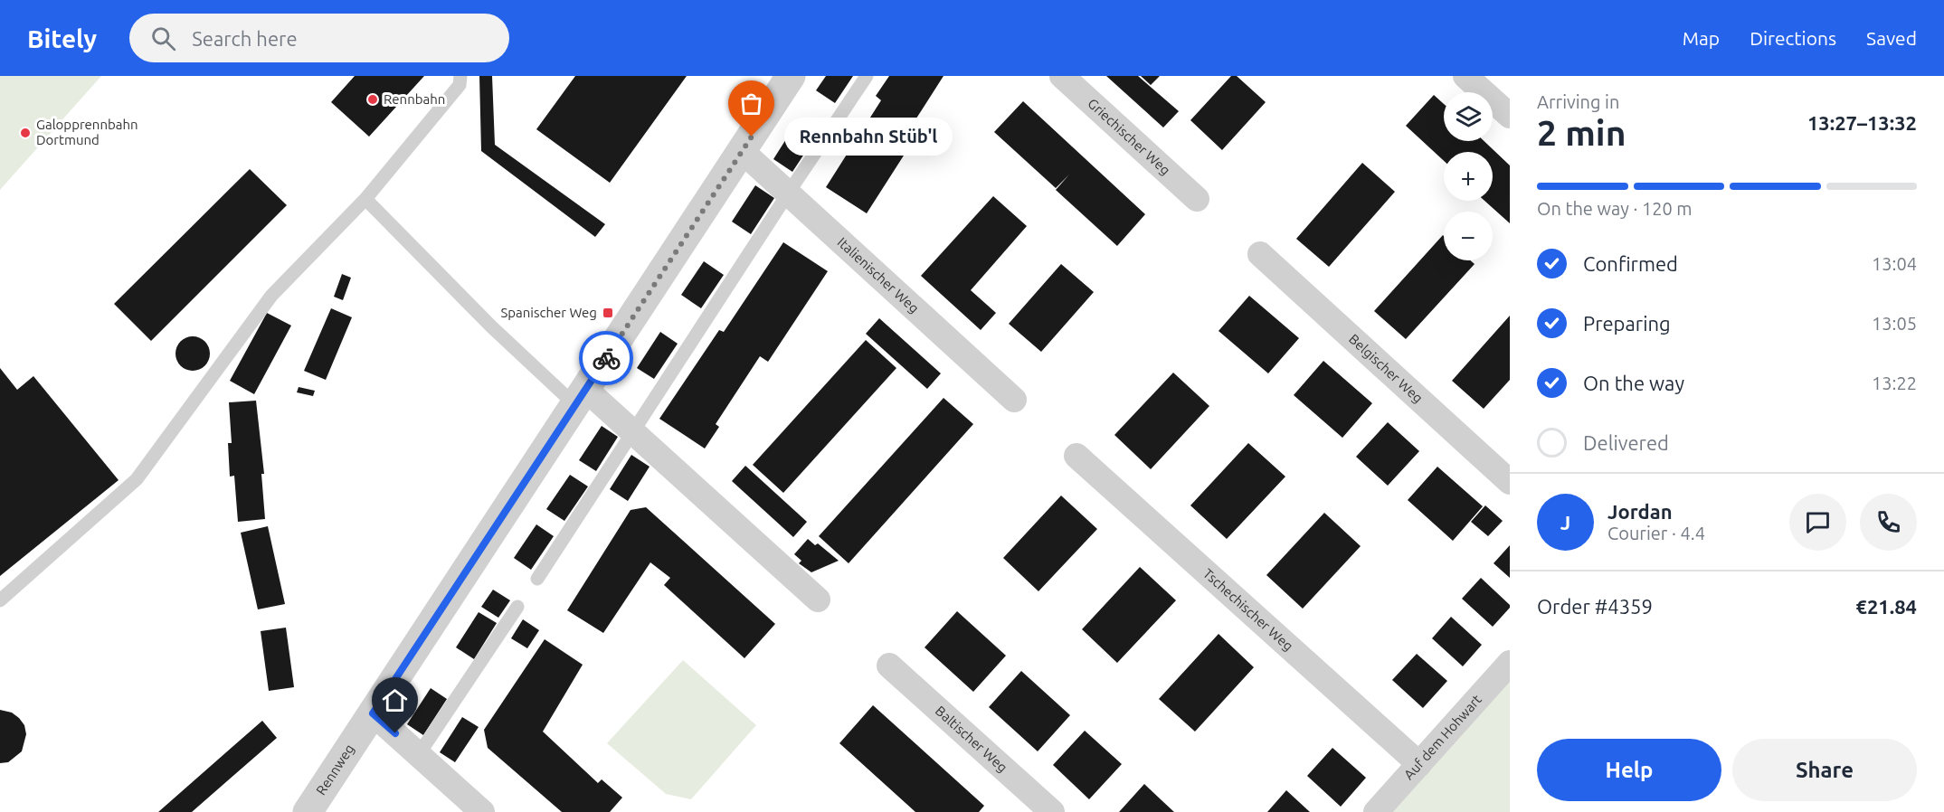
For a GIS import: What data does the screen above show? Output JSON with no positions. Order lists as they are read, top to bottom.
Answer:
{
  "streets": {
    "street": [
      "Griechischer Weg",
      "Italienischer Weg",
      "Belgischer Weg",
      "Tschechischer Weg",
      "Auf dem Hohwart",
      "Baltischer Weg",
      "Rennweg"
    ]
  },
  "crossings": [
    ["Italienischer Weg", "Rennweg"],
    ["Tschechischer Weg", "Auf dem Hohwart"]
  ],
  "places": {
    "other": ["Rennbahn", "Galopprennbahn Dortmund", "Rennbahn Stüb'l"],
    "transit": ["Spanischer Weg"]
  },
  "page": {
    "header": "Bitely",
    "search": "Search here",
    "nav": ["Map", "Directions", "Saved"],
    "heading": ["2 min", "Arriving in", "13:27–13:32"],
    "panel": [
      "Jordan",
      "Courier · 4.4",
      "Order #4359",
      "€21.84"
    ],
    "map_buttons": ["+", "−"],
    "bubble": "Rennbahn Stüb'l",
    "bar": "On the way · 120 m",
    "list": [
      ["Confirmed", "13:04"],
      ["Preparing", "13:05"],
      ["On the way", "13:22"],
      "Delivered"
    ],
    "round": "J",
    "buttons": ["Help", "Share"]
  }
}
